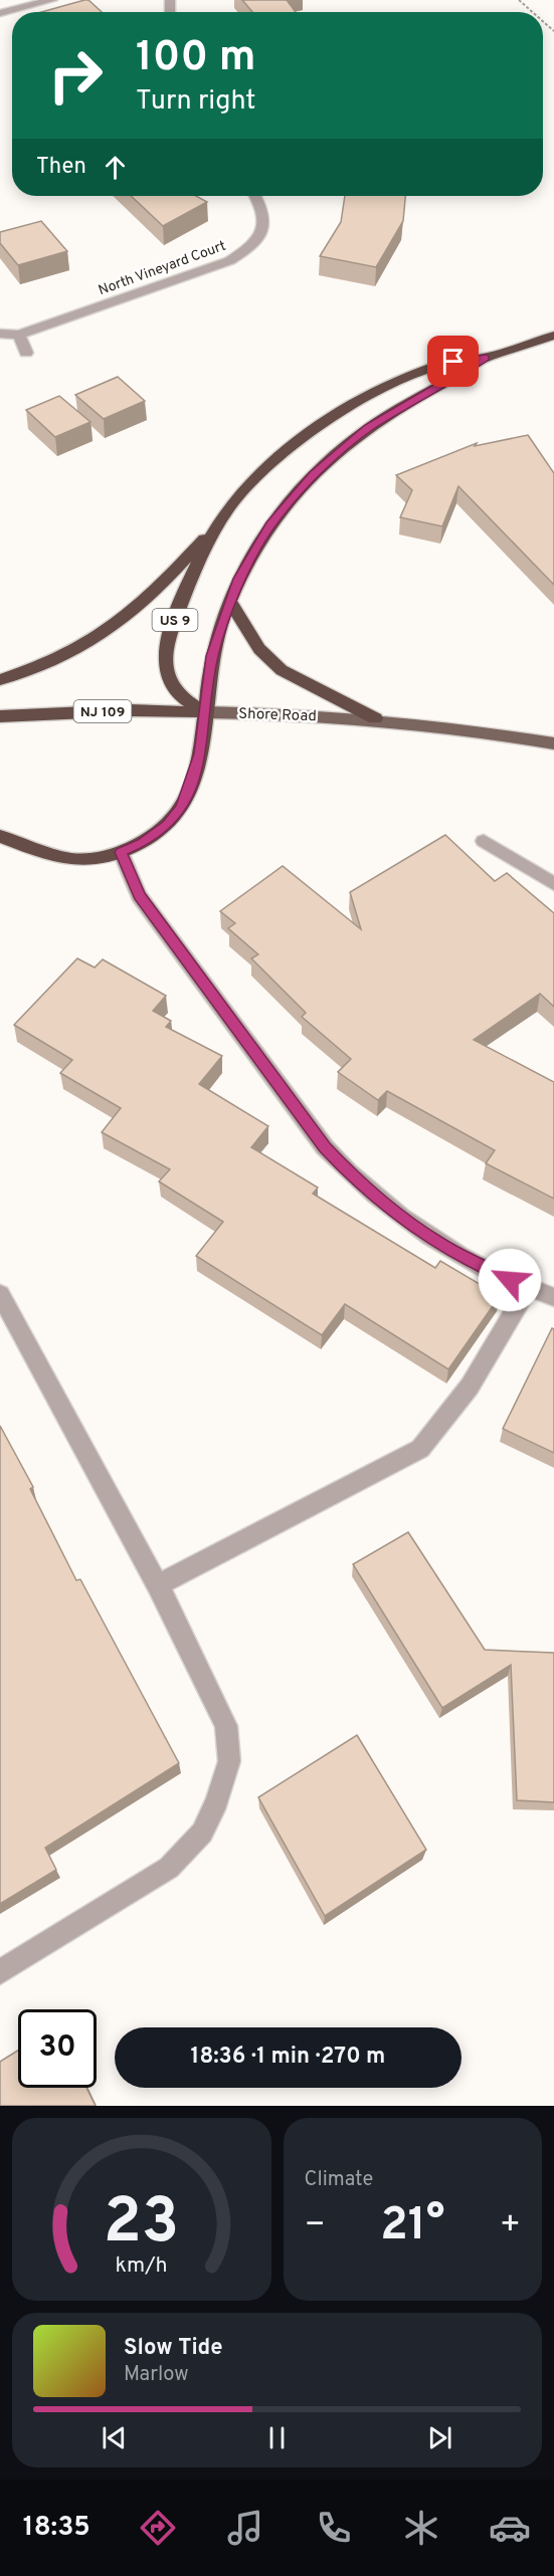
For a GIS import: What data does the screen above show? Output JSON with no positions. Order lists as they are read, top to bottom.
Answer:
{
  "streets": {
    "highway": ["US 9", "NJ 109", "Shore Road"],
    "street": ["North Vineyard Court"]
  },
  "crossings": [
    ["US 9", "Shore Road"]
  ],
  "page": {
    "turn": ["100 m", "Turn right"],
    "then": "Then",
    "limit": "30",
    "trip": "18:36 · 1 min · 270 m",
    "tile": "Climate",
    "heat": ["−", "21°", "+"],
    "song": ["Slow Tide", "Marlow"],
    "tabs": "18:35",
    "gauge": ["23", "km/h"]
  }
}
